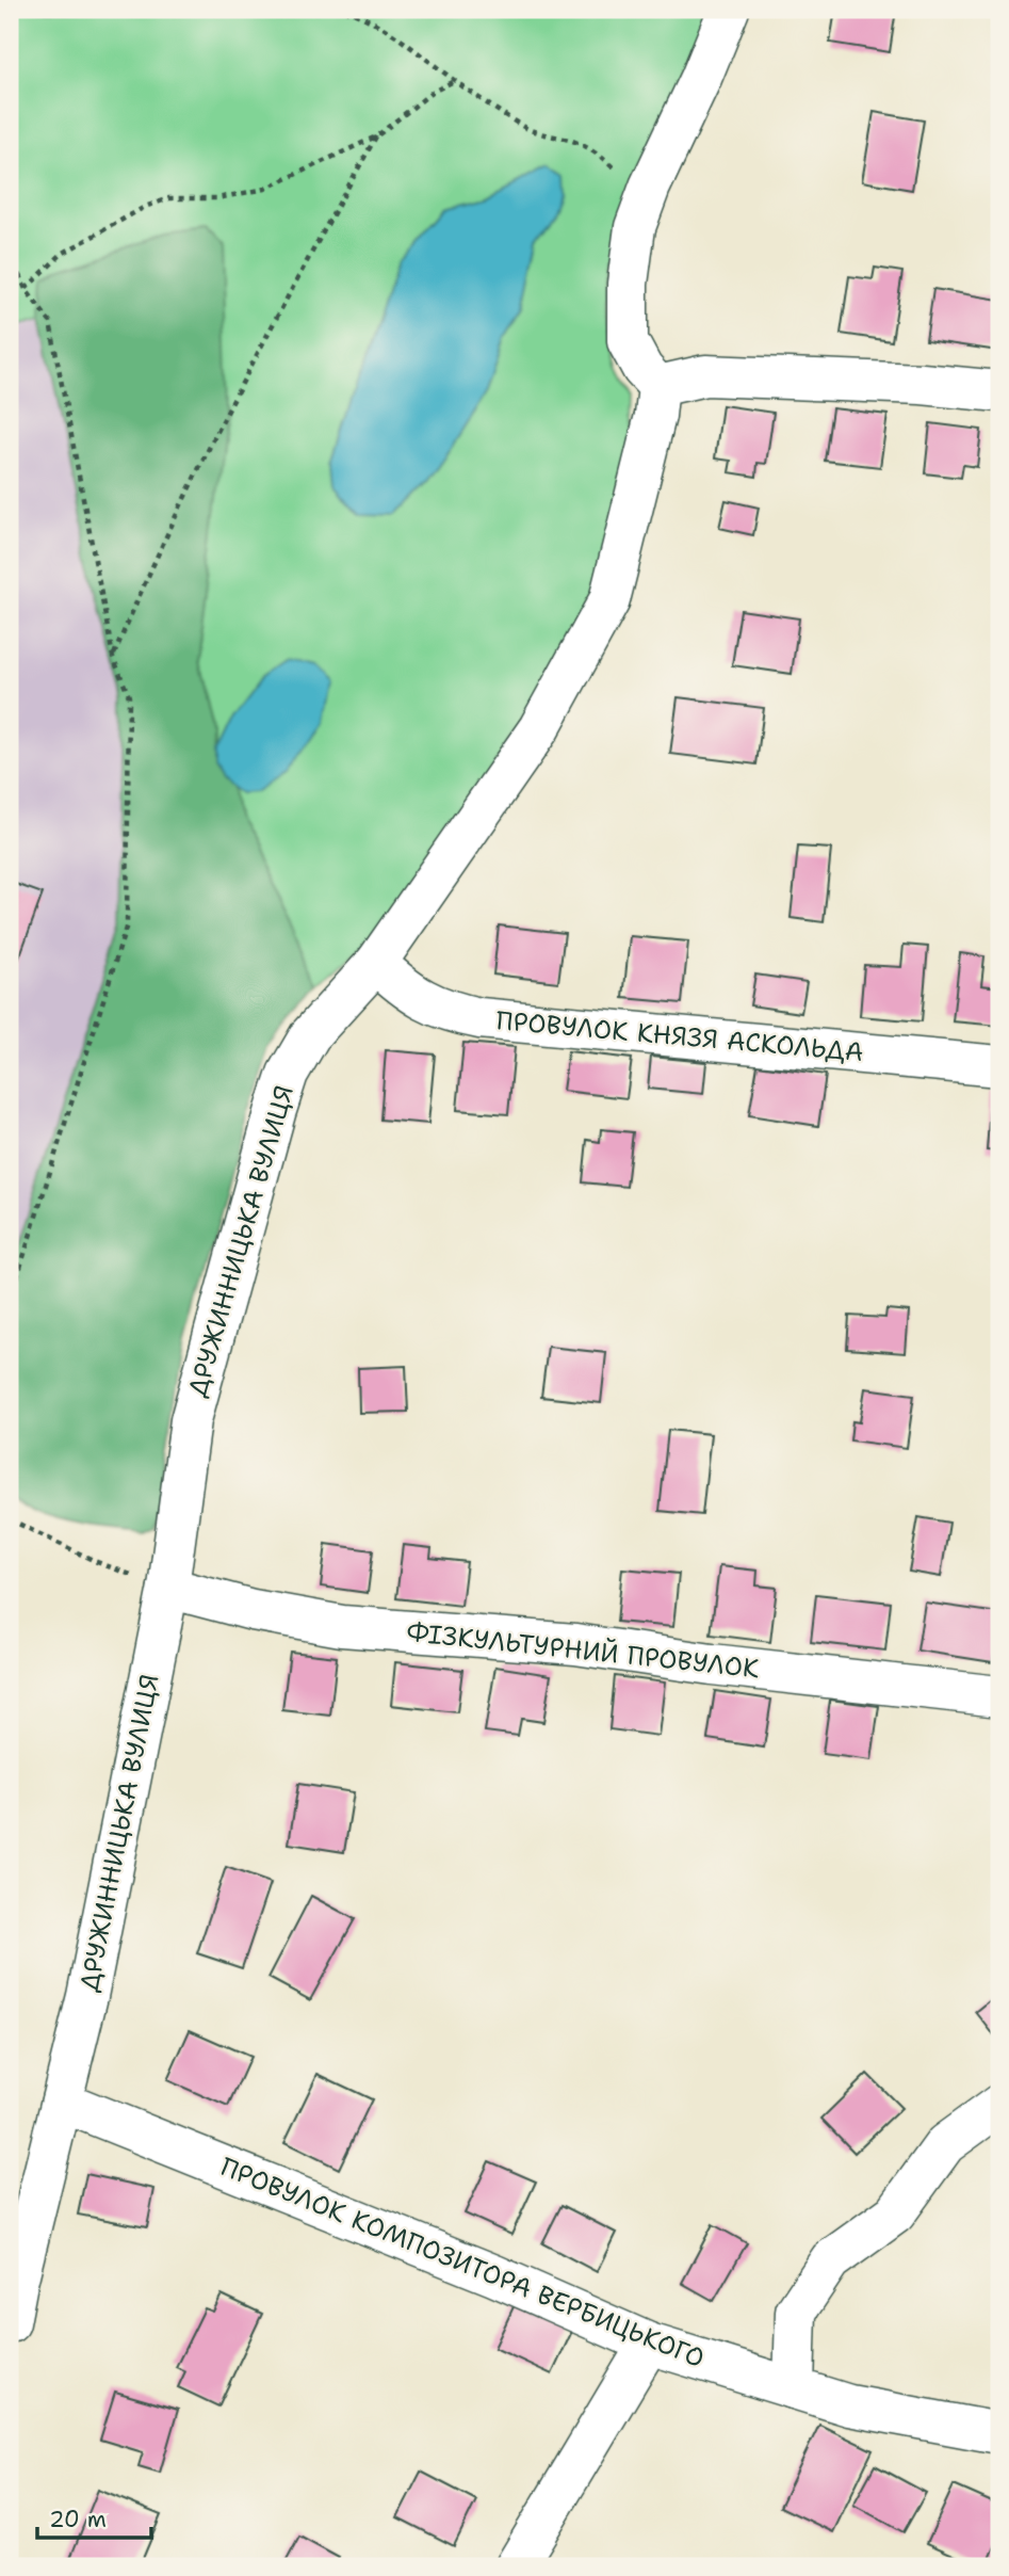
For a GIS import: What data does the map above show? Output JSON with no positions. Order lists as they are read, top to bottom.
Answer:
{
  "streets": {
    "street": [
      "ПРОВУЛОК КНЯЗЯ АСКОЛЬДА",
      "ДРУЖИННИЦЬКА ВУЛИЦЯ",
      "ФІЗКУЛЬТУРНИЙ ПРОВУЛОК",
      "ПРОВУЛОК КОМПОЗИТОРА ВЕРБИЦЬКОГО"
    ]
  },
  "crossings": [
    ["ПРОВУЛОК КНЯЗЯ АСКОЛЬДА", "ДРУЖИННИЦЬКА ВУЛИЦЯ"],
    ["ДРУЖИННИЦЬКА ВУЛИЦЯ", "ФІЗКУЛЬТУРНИЙ ПРОВУЛОК"],
    ["ДРУЖИННИЦЬКА ВУЛИЦЯ", "ПРОВУЛОК КОМПОЗИТОРА ВЕРБИЦЬКОГО"]
  ],
  "scale_bar": "20 m"
}
